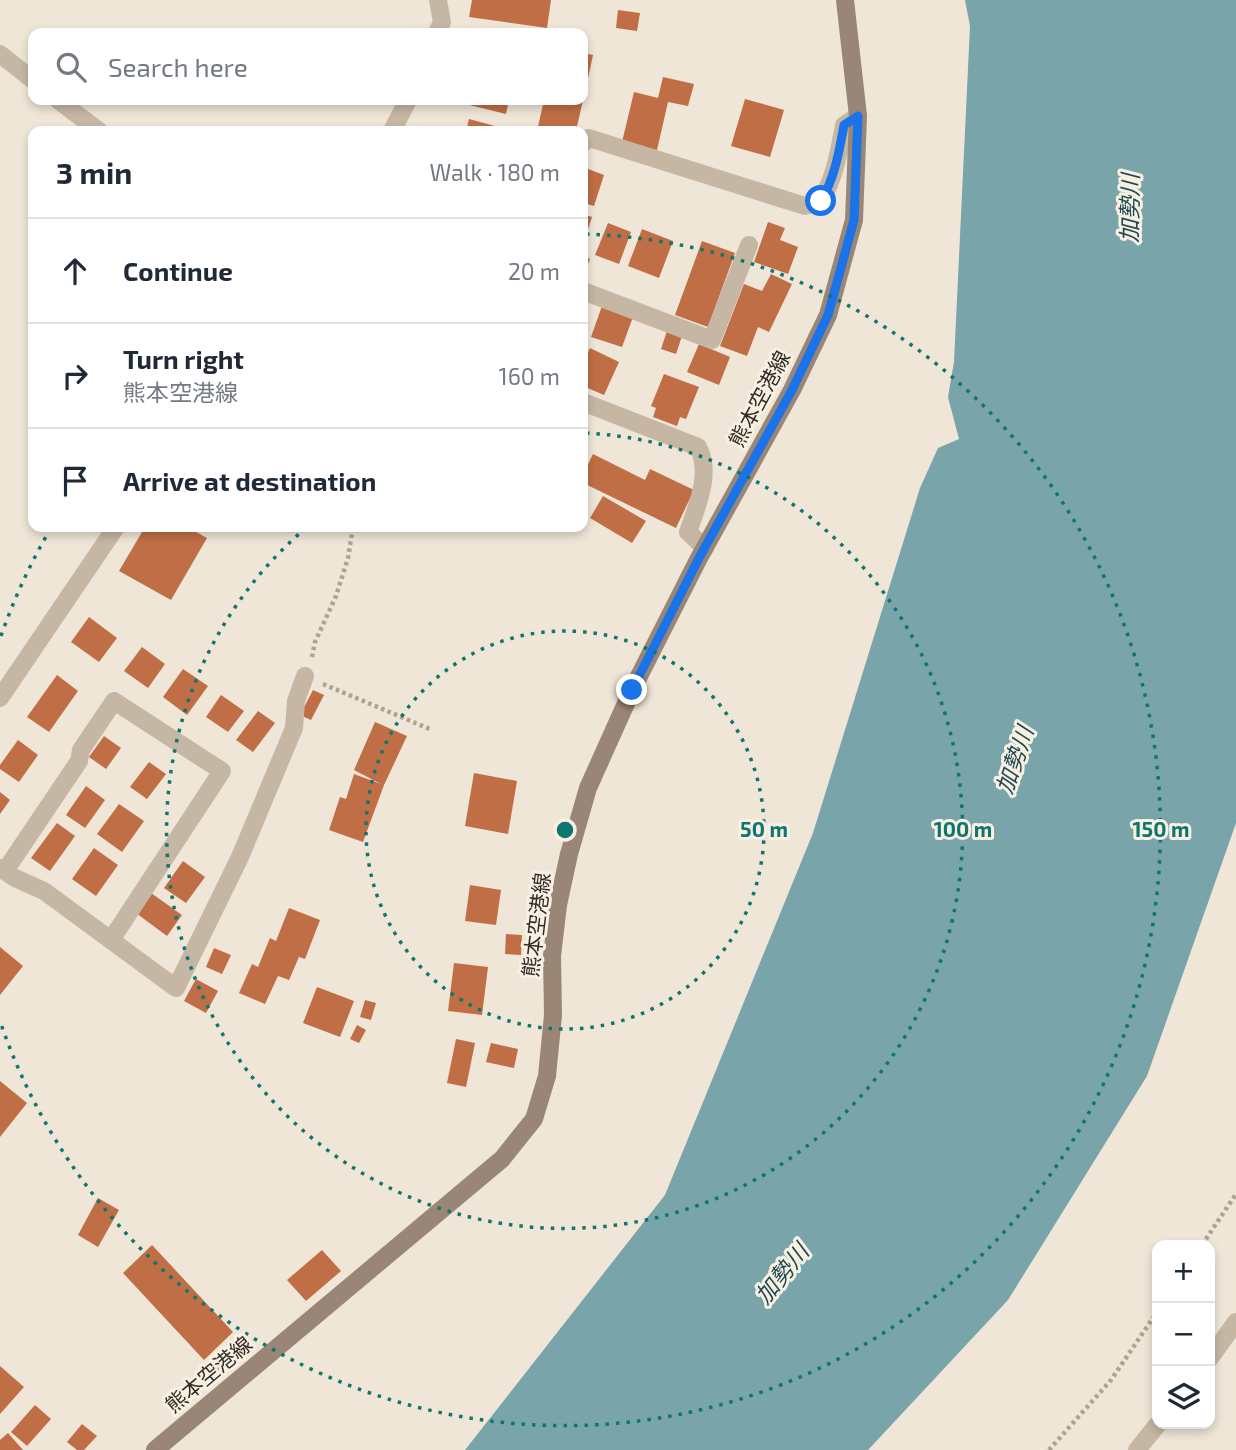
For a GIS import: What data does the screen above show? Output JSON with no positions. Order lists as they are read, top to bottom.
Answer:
{
  "streets": {
    "main road": ["熊本空港線"]
  },
  "water": ["加勢川"],
  "page": {
    "search": "Search here",
    "heading": ["3 min", "Walk · 180 m"],
    "list": [
      ["Continue", "20 m"],
      ["Turn right", "熊本空港線", "160 m"],
      "Arrive at destination"
    ],
    "map_buttons": ["+", "−"]
  },
  "rings": ["50 m", "100 m", "150 m"]
}
